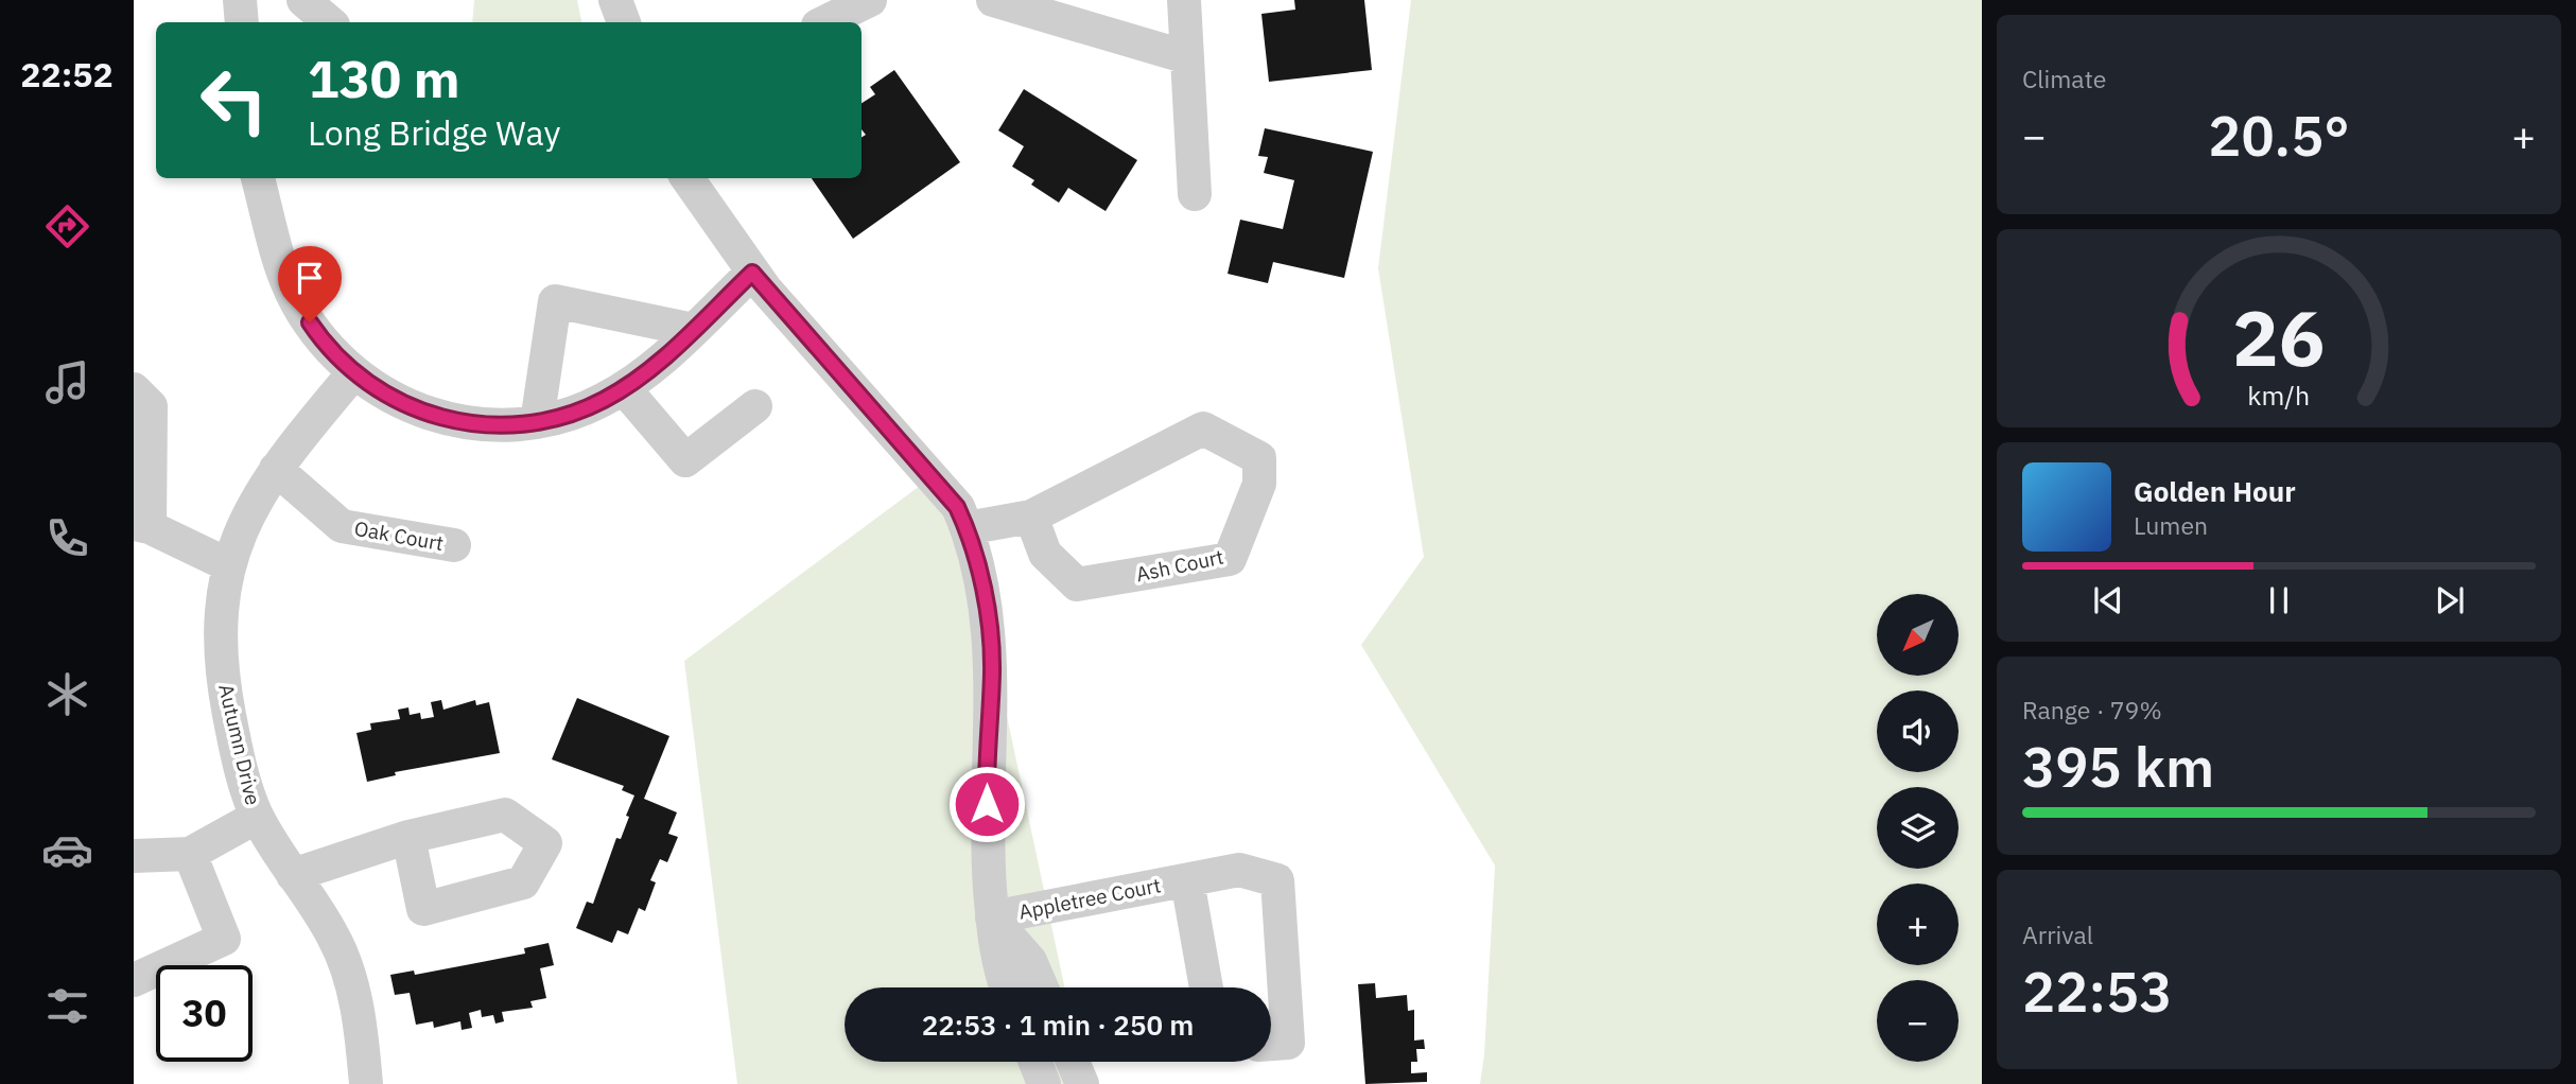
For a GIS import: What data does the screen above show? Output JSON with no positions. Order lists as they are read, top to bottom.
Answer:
{
  "streets": {
    "street": [
      "Oak Court",
      "Ash Court",
      "Autumn Drive",
      "Appletree Court"
    ]
  },
  "crossings": [
    ["Oak Court", "Autumn Drive"]
  ],
  "north": "bottom left",
  "page": {
    "tabs": "22:52",
    "tile": [
      "Climate",
      ["Range · 79%", "395 km"],
      ["Arrival", "22:53"]
    ],
    "turn": ["130 m", "Long Bridge Way"],
    "heat": ["−", "20.5°", "+"],
    "song": ["Golden Hour", "Lumen"],
    "map_buttons": ["+", "−"],
    "limit": "30",
    "trip": "22:53 · 1 min · 250 m",
    "gauge": ["26", "km/h"]
  }
}
